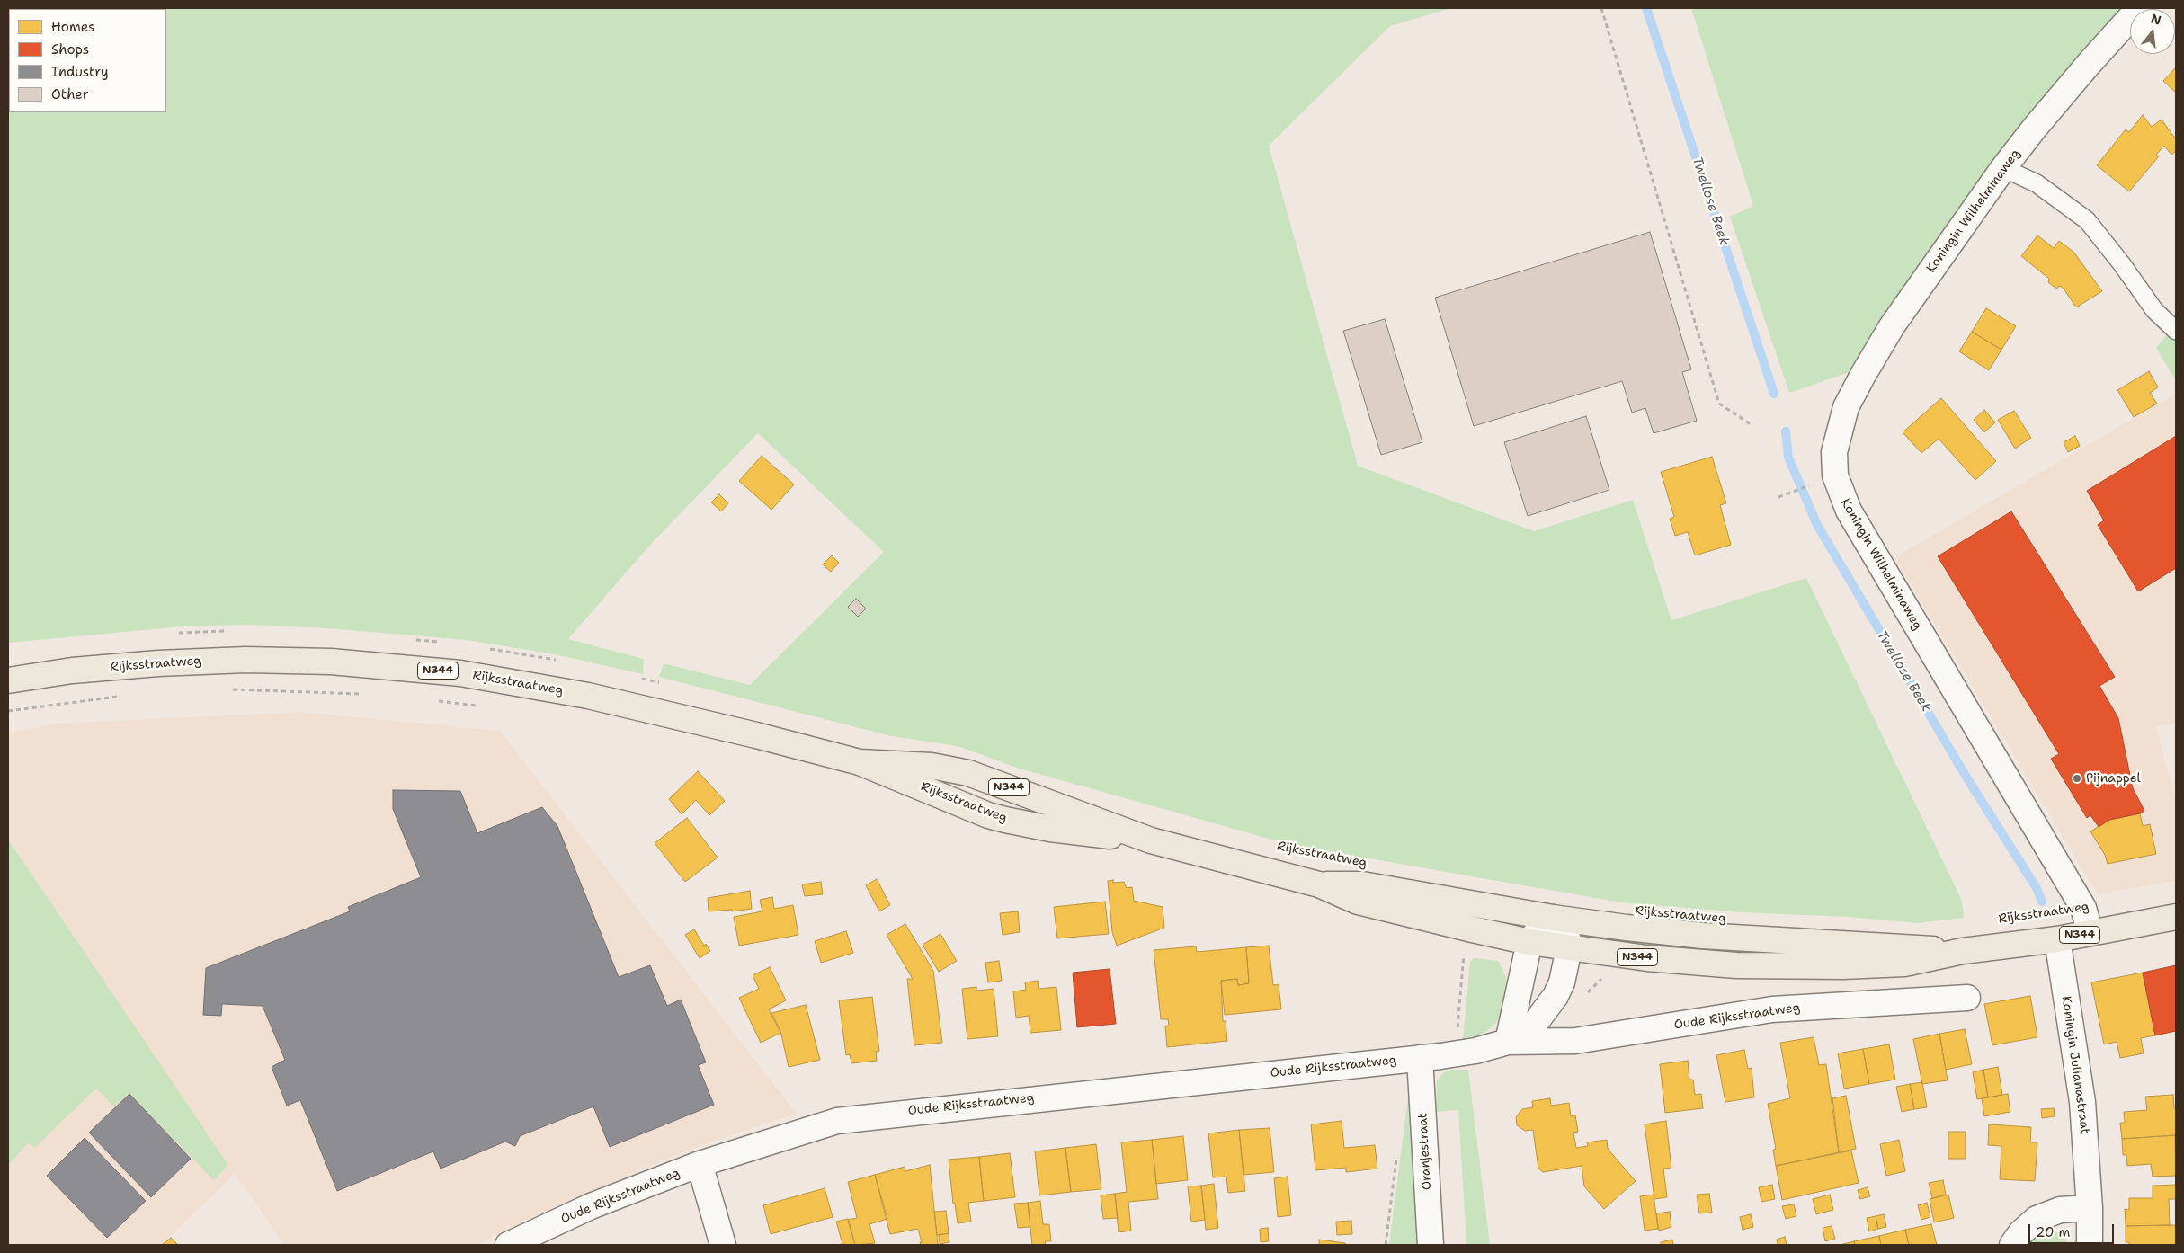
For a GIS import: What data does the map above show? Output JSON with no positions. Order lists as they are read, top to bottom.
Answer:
{
  "streets": {
    "main road": ["Rijksstraatweg", "N344"],
    "street": [
      "Koningin Wilhelminaweg",
      "Oude Rijksstraatweg",
      "Koningin Julianastraat",
      "Oranjestraat"
    ]
  },
  "crossings": [
    ["Koningin Wilhelminaweg", "Rijksstraatweg"],
    ["Rijksstraatweg", "Oude Rijksstraatweg"],
    ["Rijksstraatweg", "Koningin Julianastraat"],
    ["Oude Rijksstraatweg", "Oranjestraat"]
  ],
  "water": ["Twellose Beek"],
  "places": ["Pijnappel"],
  "legend": [
    "Homes",
    "Shops",
    "Industry",
    "Other"
  ],
  "scale_bar": "20 m",
  "north": "top"
}
